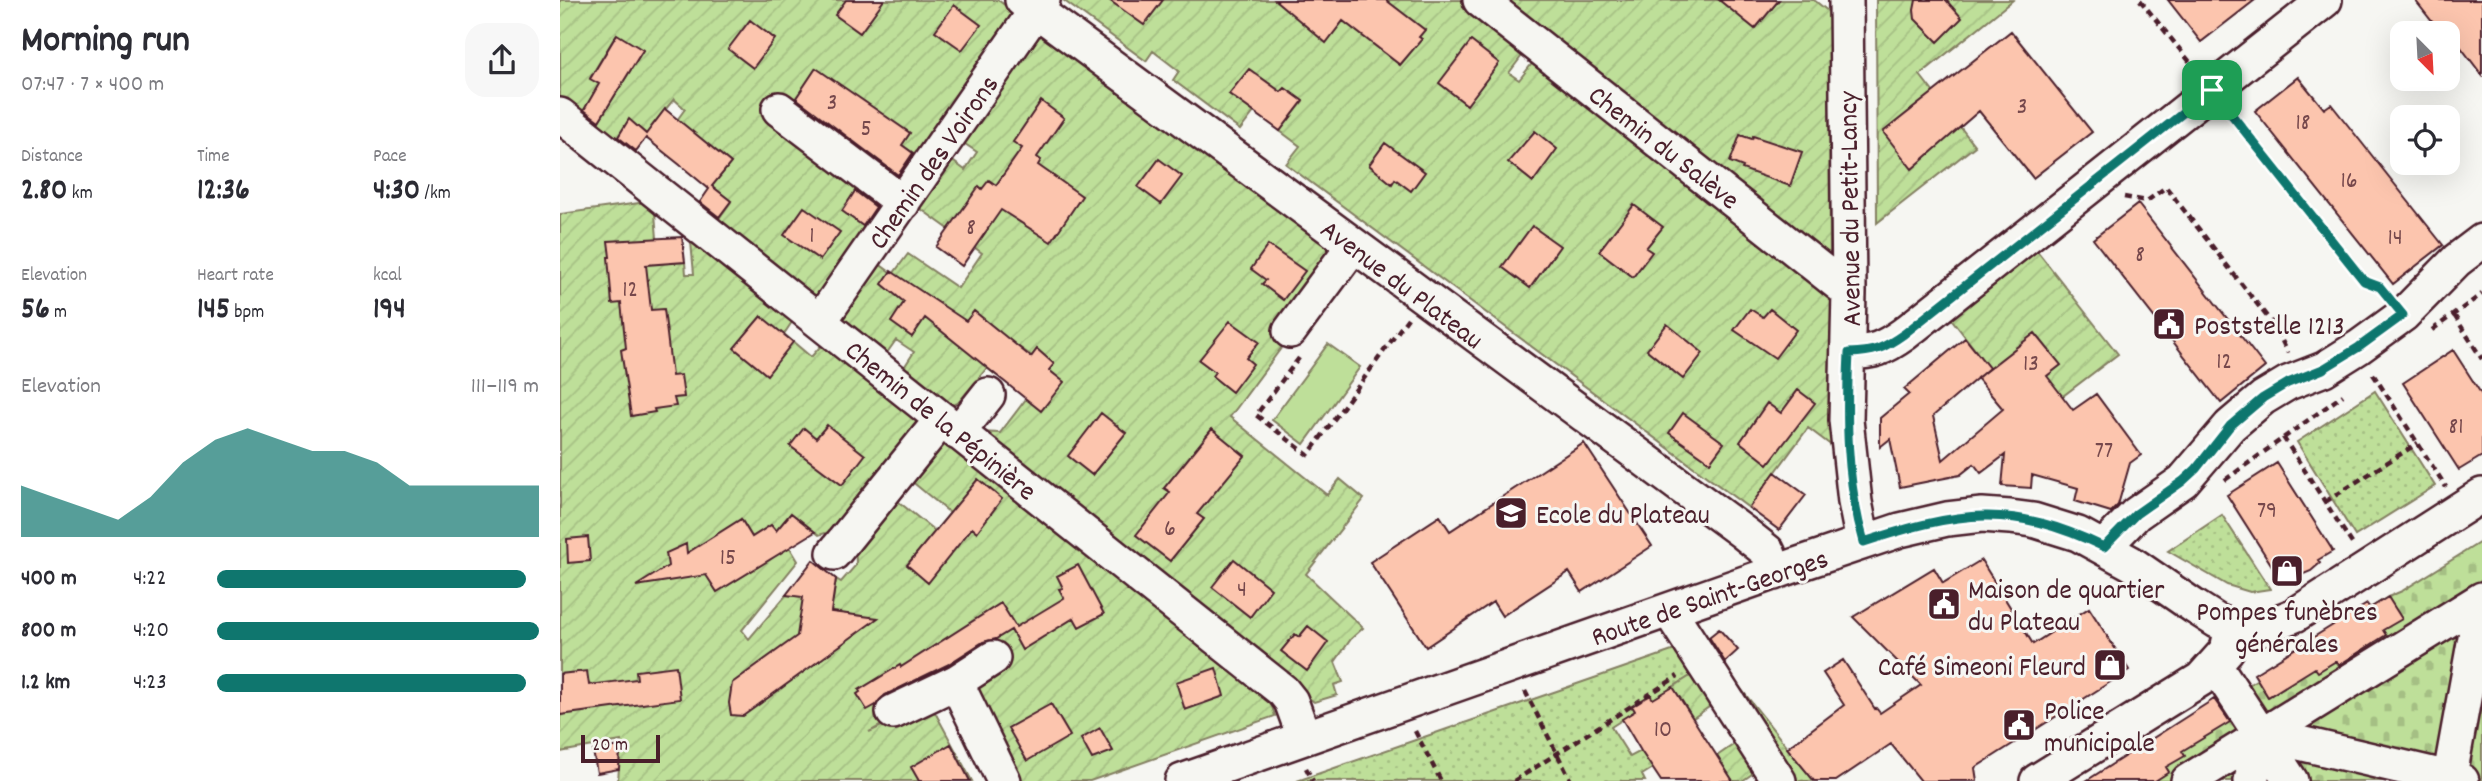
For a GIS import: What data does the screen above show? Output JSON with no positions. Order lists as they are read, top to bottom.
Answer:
{
  "streets": {
    "street": [
      "Chemin du Salève",
      "Chemin des Voirons",
      "Avenue du Petit-Lancy",
      "Avenue du Plateau",
      "Chemin de la Pépinière",
      "Route de Saint-Georges"
    ]
  },
  "crossings": [
    ["Chemin du Salève", "Avenue du Petit-Lancy"],
    ["Chemin des Voirons", "Avenue du Plateau"],
    ["Chemin des Voirons", "Chemin de la Pépinière"],
    ["Avenue du Petit-Lancy", "Route de Saint-Georges"],
    ["Avenue du Plateau", "Route de Saint-Georges"],
    ["Chemin de la Pépinière", "Route de Saint-Georges"]
  ],
  "places": {
    "public building": ["Poststelle 1213", "Maison de quartier du Plateau", "Police municipale"],
    "school or university": ["Ecole du Plateau"],
    "shop": ["Pompes funèbres générales", "Café Simeoni Fleurd"]
  },
  "house_numbers": [
    "3",
    "3",
    "18",
    "5",
    "16",
    "8",
    "1",
    "14",
    "8",
    "12",
    "12",
    "13",
    "81",
    "77",
    "79",
    "6",
    "15",
    "4",
    "10"
  ],
  "scale_bar": "20 m",
  "north": "bottom right",
  "page": {
    "heading": ["Morning run", "07:47 · 7 × 400 m"],
    "stats": [
      ["Distance", "2.80 km"],
      ["Time", "12:36"],
      ["Pace", "4:30 /km"],
      ["Elevation", "56 m"],
      ["Heart rate", "145 bpm"],
      ["kcal", "194"]
    ],
    "chart": ["Elevation", "111–119 m"],
    "list": [
      {
        "name": "400 m",
        "note": "4:22"
      },
      {
        "name": "800 m",
        "note": "4:20"
      },
      {
        "name": "1.2 km",
        "note": "4:23"
      }
    ],
    "scale": "20 m"
  }
}
